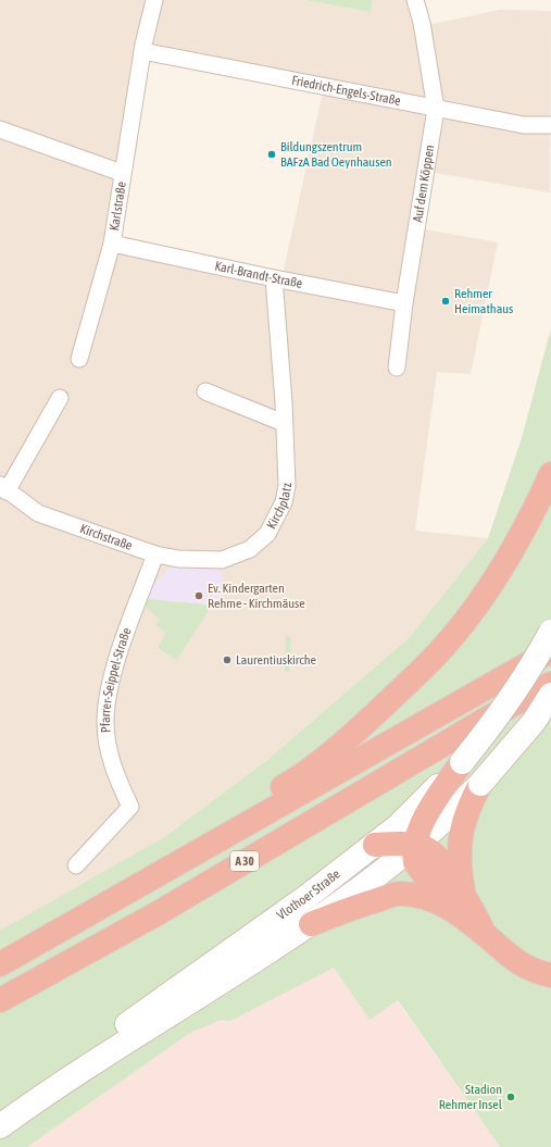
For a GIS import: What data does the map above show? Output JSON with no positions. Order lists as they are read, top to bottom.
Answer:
{
  "streets": {
    "highway": ["A 30"],
    "main road": ["Vlothoer Straße"],
    "street": [
      "Friedrich-Engels-Straße",
      "Auf dem Köppen",
      "Karlstraße",
      "Karl-Brandt-Straße",
      "Kirchplatz",
      "Kirchstraße",
      "Pfarrer-Seippel-Straße"
    ]
  },
  "crossings": [
    ["Friedrich-Engels-Straße", "Auf dem Köppen"],
    ["Friedrich-Engels-Straße", "Karlstraße"],
    ["Auf dem Köppen", "Karl-Brandt-Straße"],
    ["Karlstraße", "Karl-Brandt-Straße"],
    ["Karl-Brandt-Straße", "Kirchplatz"],
    ["Kirchplatz", "Kirchstraße"],
    ["Kirchstraße", "Pfarrer-Seippel-Straße"]
  ],
  "places": [
    "Bildungszentrum BAFzA Bad Oeynhausen",
    "Rehmer Heimathaus",
    "Ev. Kindergarten Rehme - Kirchmäuse",
    "Laurentiuskirche",
    "Stadion Rehmer Insel"
  ]
}
